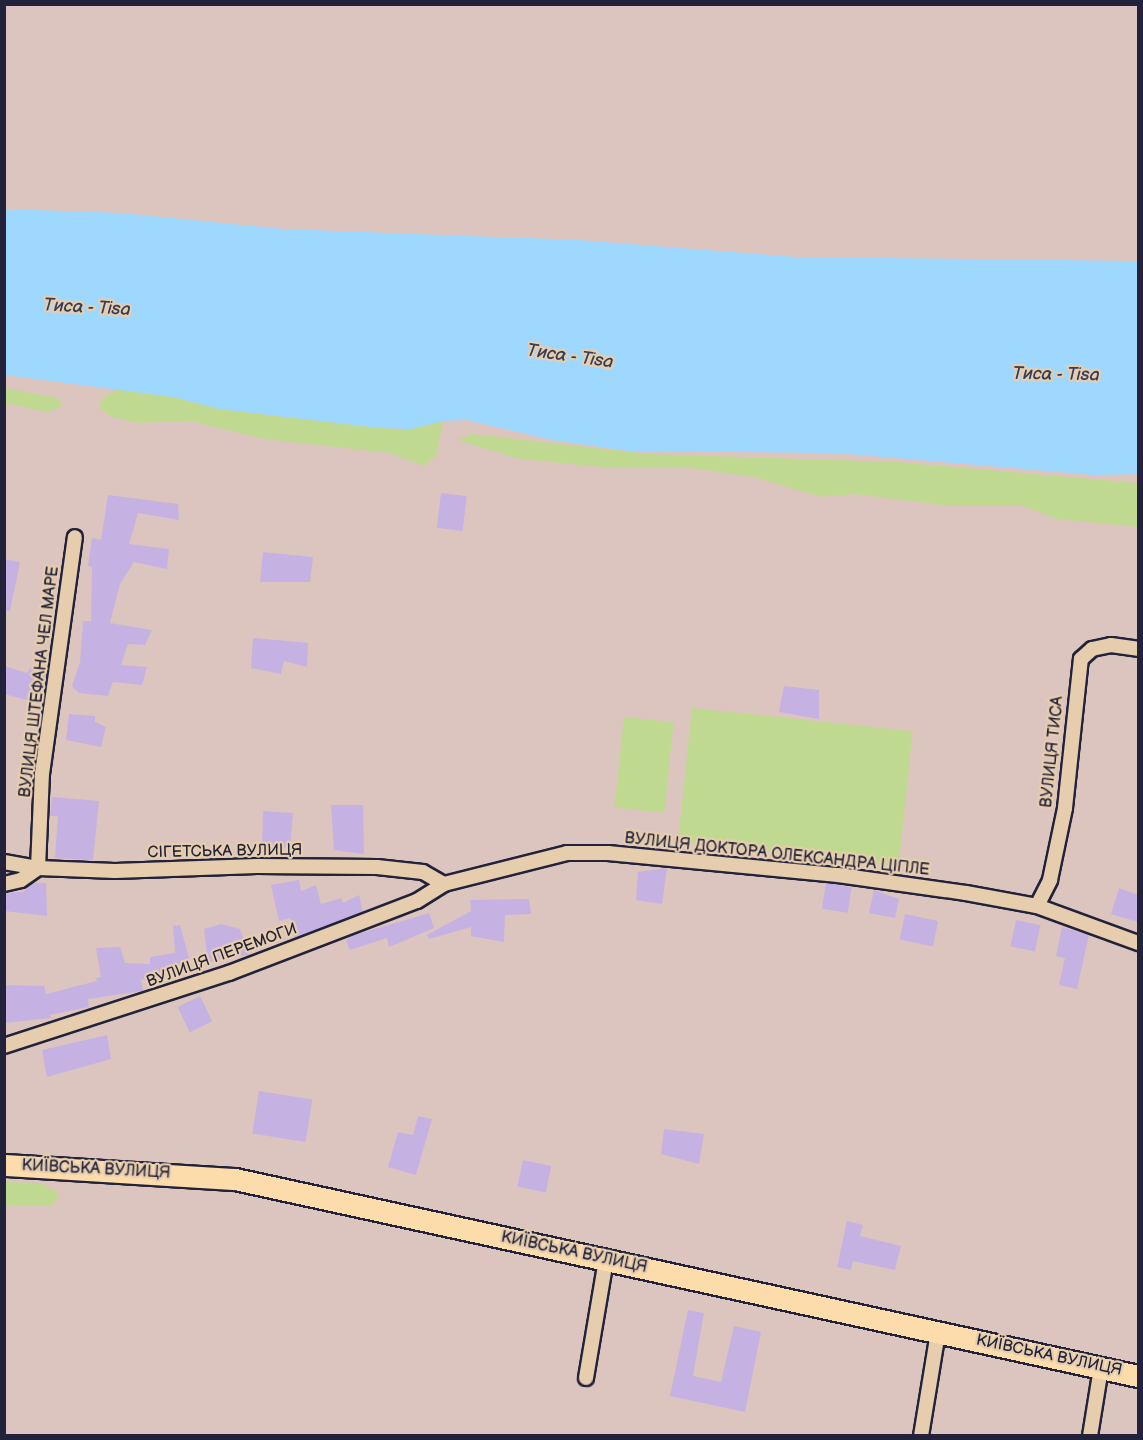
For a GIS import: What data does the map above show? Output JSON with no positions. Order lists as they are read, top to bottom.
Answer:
{
  "streets": {
    "main road": ["КИЇВСЬКА ВУЛИЦЯ"],
    "street": [
      "ВУЛИЦЯ ШТЕФАНА ЧЕЛ МАРЕ",
      "ВУЛИЦЯ ТИСА",
      "СІГЕТСЬКА ВУЛИЦЯ",
      "ВУЛИЦЯ ДОКТОРА ОЛЕКСАНДРА ЦІПЛЕ",
      "ВУЛИЦЯ ПЕРЕМОГИ"
    ]
  },
  "crossings": [
    ["ВУЛИЦЯ ШТЕФАНА ЧЕЛ МАРЕ", "СІГЕТСЬКА ВУЛИЦЯ"],
    ["ВУЛИЦЯ ТИСА", "ВУЛИЦЯ ДОКТОРА ОЛЕКСАНДРА ЦІПЛЕ"],
    ["СІГЕТСЬКА ВУЛИЦЯ", "ВУЛИЦЯ ДОКТОРА ОЛЕКСАНДРА ЦІПЛЕ"],
    ["СІГЕТСЬКА ВУЛИЦЯ", "ВУЛИЦЯ ПЕРЕМОГИ"],
    ["ВУЛИЦЯ ДОКТОРА ОЛЕКСАНДРА ЦІПЛЕ", "ВУЛИЦЯ ПЕРЕМОГИ"]
  ],
  "water": ["Тиса - Tisa"]
}
